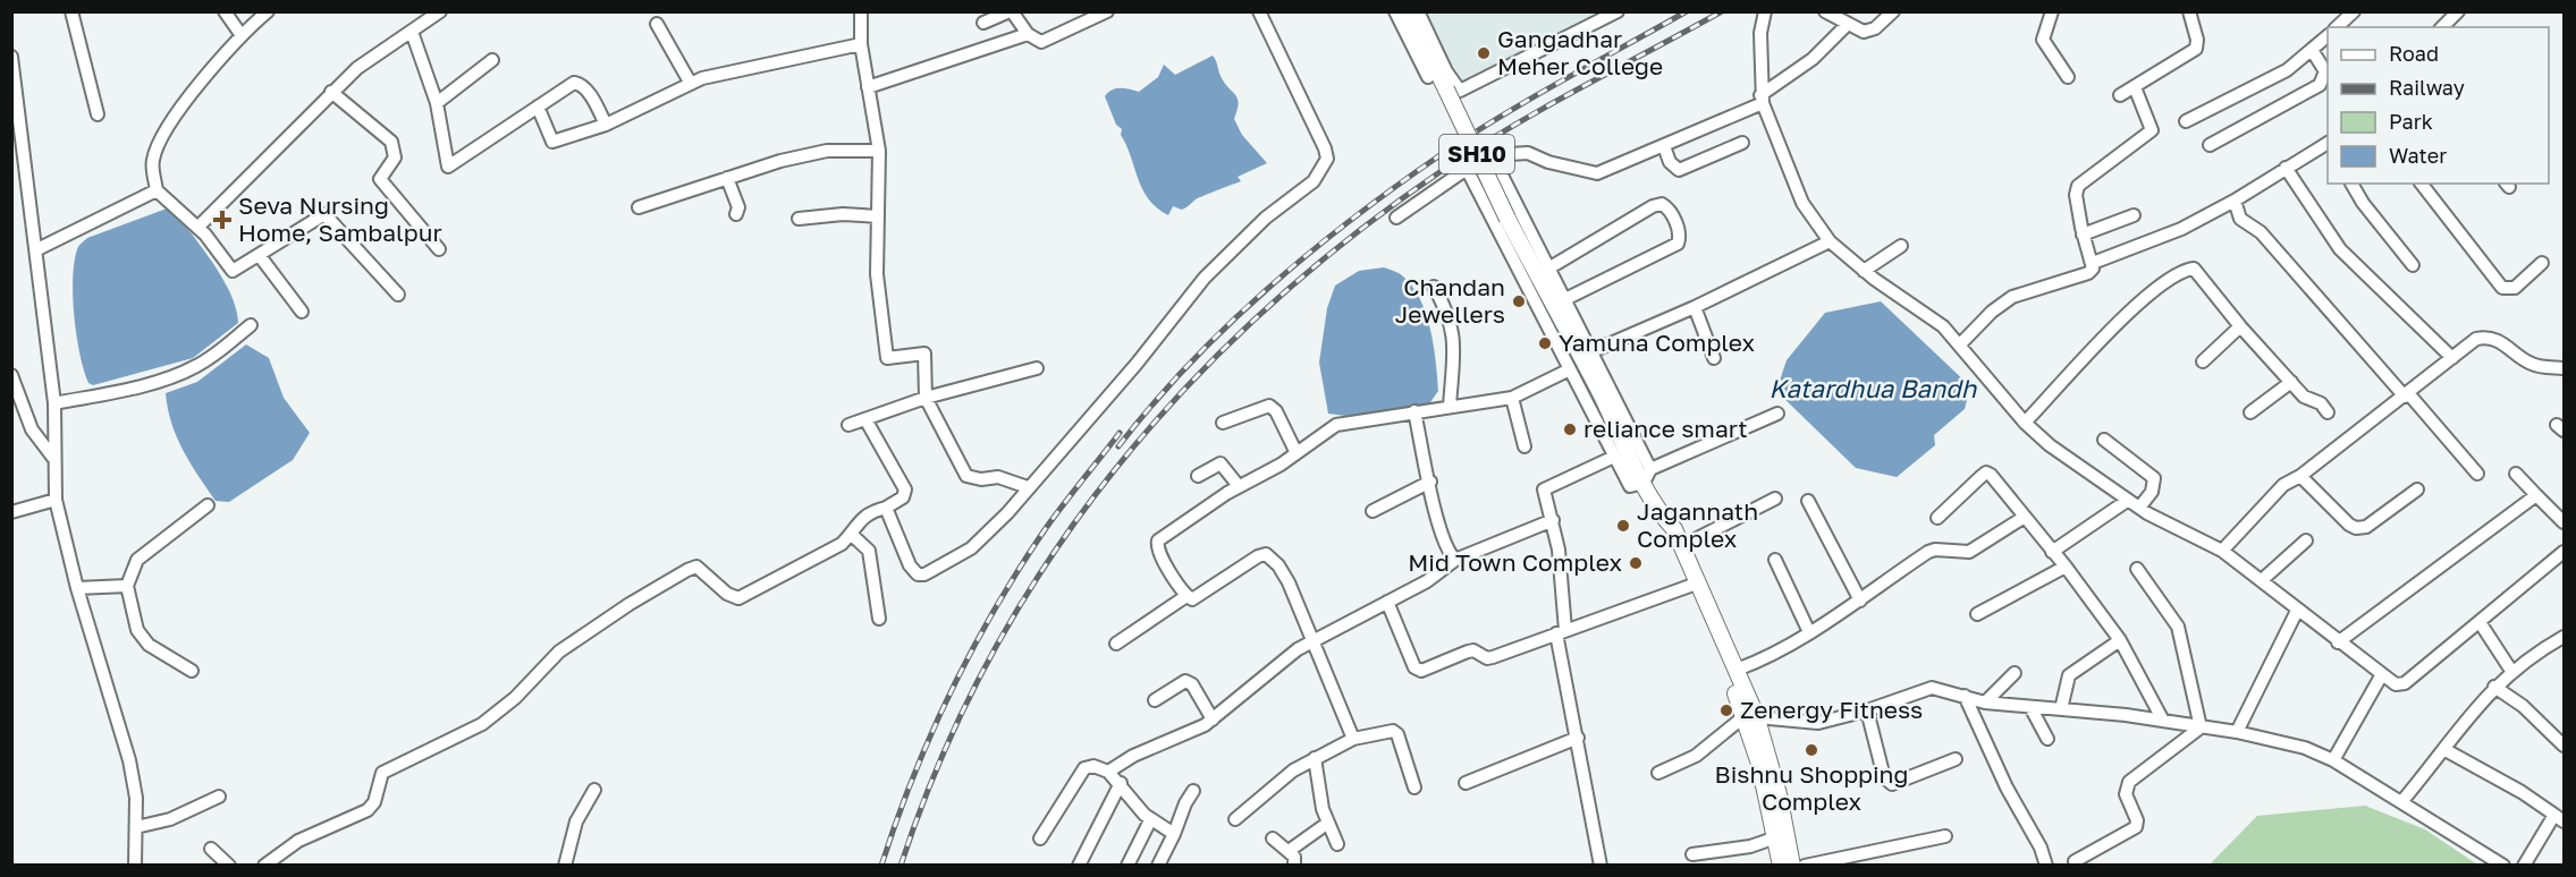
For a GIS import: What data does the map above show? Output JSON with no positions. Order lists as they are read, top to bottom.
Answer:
{
  "streets": {
    "main road": ["SH10"]
  },
  "water": ["Katardhua Bandh"],
  "places": {
    "other": [
      "Gangadhar Meher College",
      "Chandan Jewellers",
      "Yamuna Complex",
      "reliance smart",
      "Jagannath Complex",
      "Mid Town Complex",
      "Zenergy Fitness",
      "Bishnu Shopping Complex"
    ],
    "health": ["Seva Nursing Home, Sambalpur"]
  },
  "legend": [
    "Road",
    "Railway",
    "Park",
    "Water"
  ]
}
